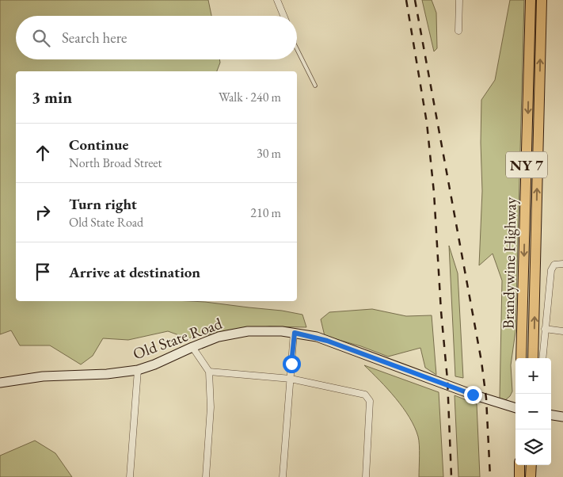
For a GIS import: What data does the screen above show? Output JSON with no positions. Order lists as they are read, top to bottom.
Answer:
{
  "streets": {
    "main road": ["NY 7", "Brandywine Highway"],
    "street": ["Old State Road"]
  },
  "page": {
    "search": "Search here",
    "heading": ["3 min", "Walk · 240 m"],
    "list": [
      ["Continue", "North Broad Street", "30 m"],
      ["Turn right", "Old State Road", "210 m"],
      "Arrive at destination"
    ],
    "map_buttons": ["+", "−"]
  }
}
